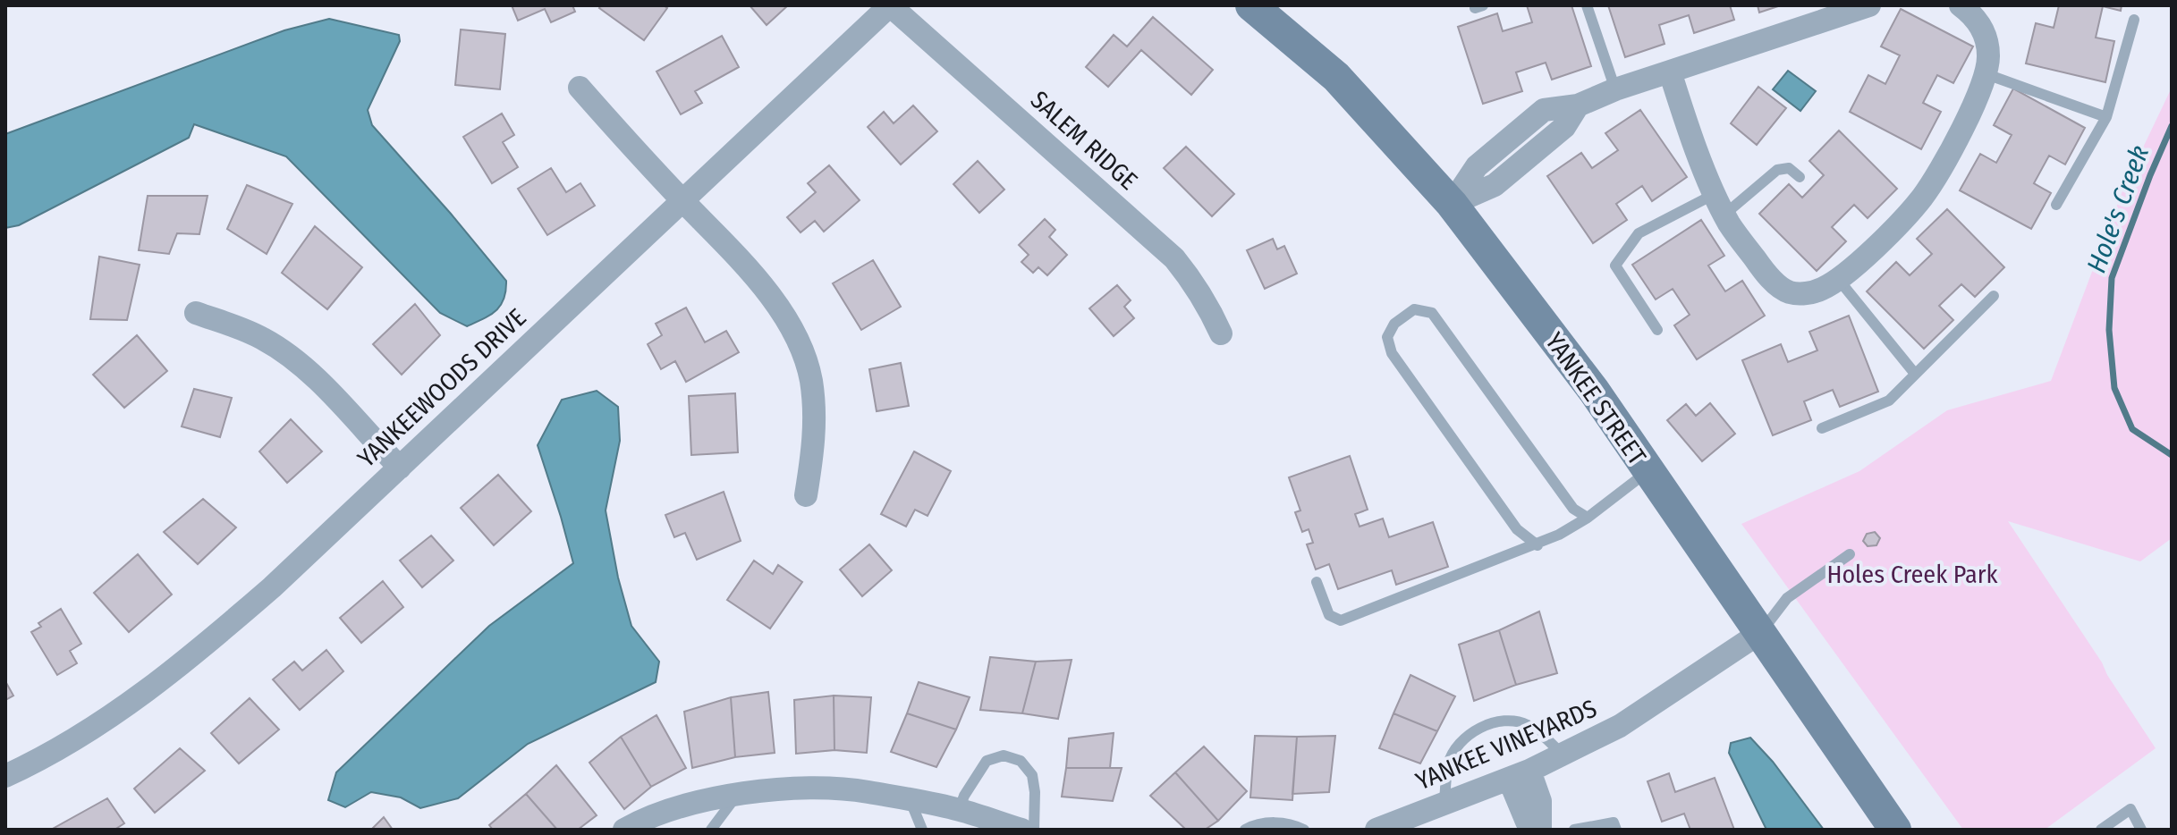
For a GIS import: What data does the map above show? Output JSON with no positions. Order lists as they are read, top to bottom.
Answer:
{
  "streets": {
    "street": [
      "SALEM RIDGE",
      "YANKEEWOODS DRIVE",
      "YANKEE STREET",
      "YANKEE VINEYARDS"
    ]
  },
  "crossings": [
    ["SALEM RIDGE", "YANKEEWOODS DRIVE"],
    ["YANKEE STREET", "YANKEE VINEYARDS"]
  ],
  "water": ["Hole's Creek"],
  "parks": ["Holes Creek Park"]
}
